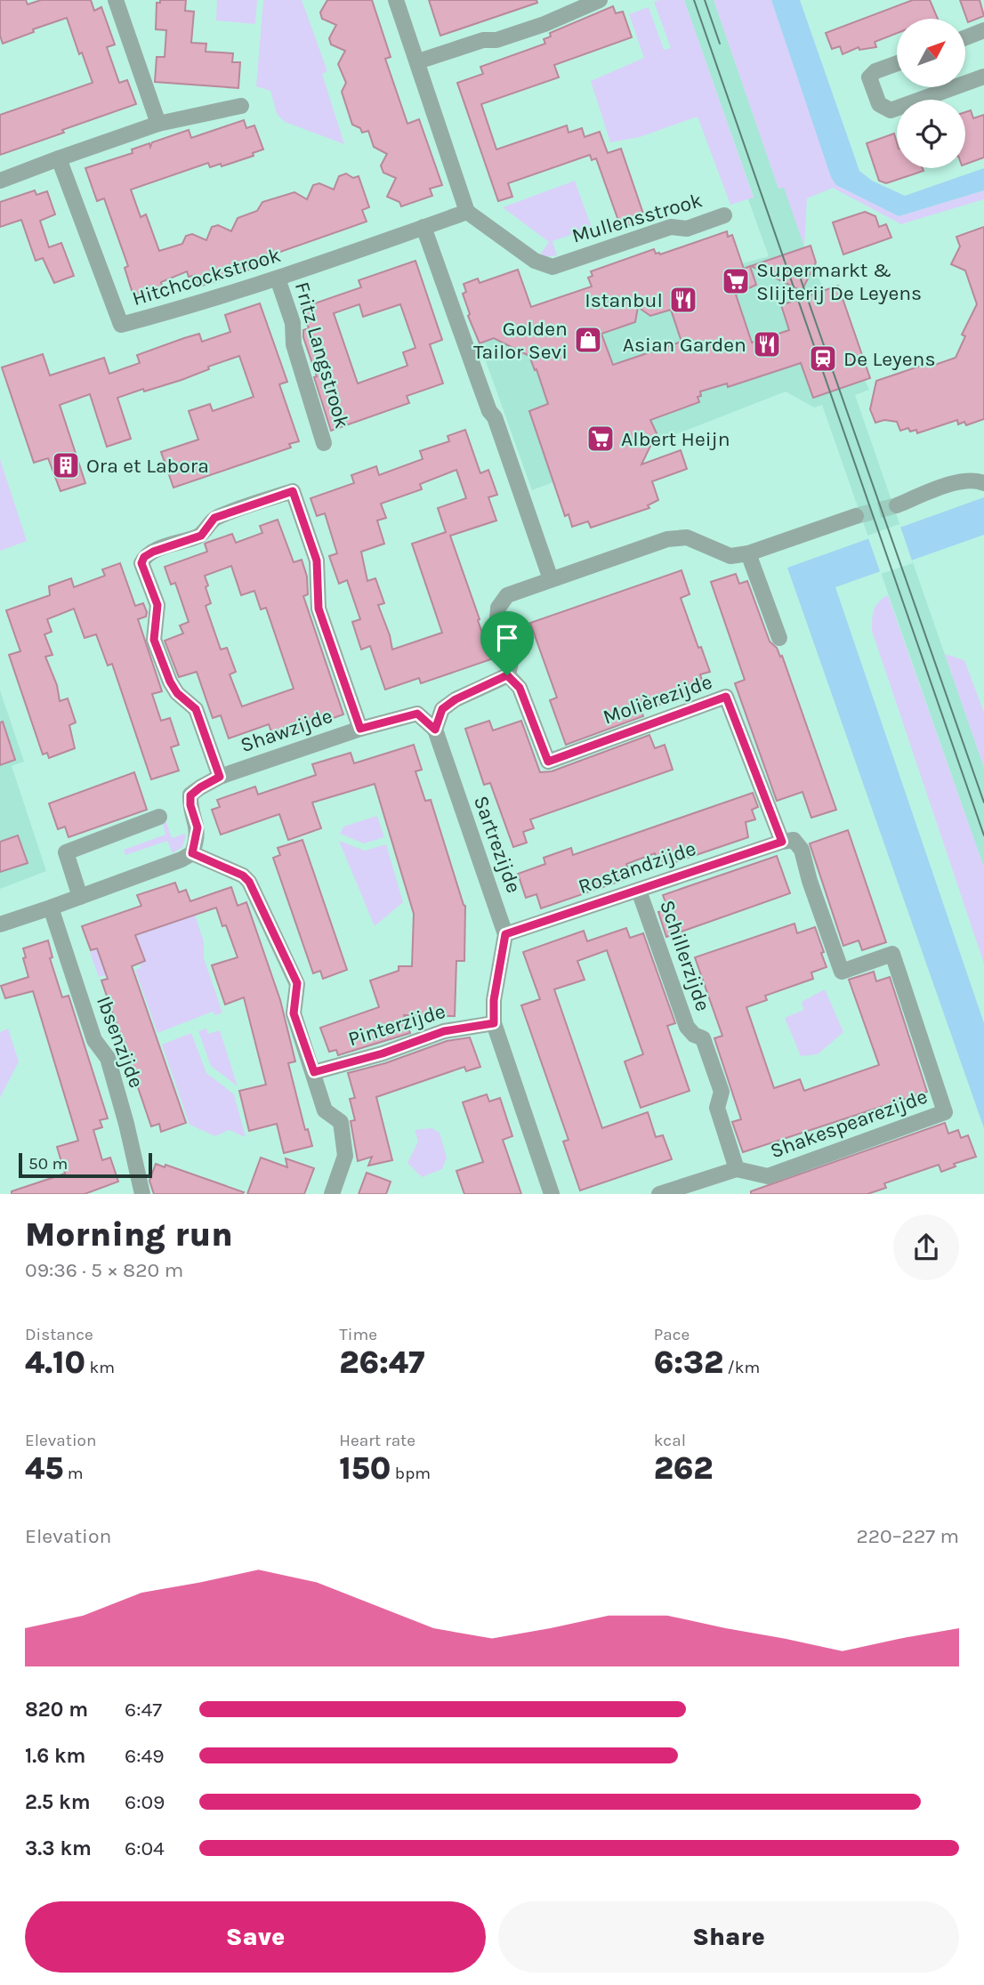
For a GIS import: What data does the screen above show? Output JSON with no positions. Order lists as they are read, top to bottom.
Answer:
{
  "streets": {
    "street": [
      "Mullensstrook",
      "Hitchcockstrook",
      "Fritz Langstrook",
      "Molièrezijde",
      "Shawzijde",
      "Sartrezijde",
      "Rostandzijde",
      "Schillerzijde",
      "Pinterzijde",
      "Ibsenzijde",
      "Shakespearezijde"
    ]
  },
  "crossings": [
    ["Mullensstrook", "Hitchcockstrook"],
    ["Hitchcockstrook", "Fritz Langstrook"],
    ["Molièrezijde", "Rostandzijde"],
    ["Molièrezijde", "Shakespearezijde"],
    ["Shawzijde", "Sartrezijde"],
    ["Sartrezijde", "Rostandzijde"],
    ["Sartrezijde", "Pinterzijde"],
    ["Rostandzijde", "Schillerzijde"],
    ["Rostandzijde", "Shakespearezijde"],
    ["Schillerzijde", "Shakespearezijde"]
  ],
  "places": {
    "supermarket": ["Supermarkt & Slijterij De Leyens", "Albert Heijn"],
    "restaurant": ["Istanbul", "Asian Garden"],
    "shop": ["Golden Tailor Sevi"],
    "station": ["De Leyens"],
    "building": ["Ora et Labora"]
  },
  "scale_bar": "50 m",
  "north": "top right",
  "page": {
    "scale": "50 m",
    "heading": ["Morning run", "09:36 · 5 × 820 m"],
    "stats": [
      ["Distance", "4.10 km"],
      ["Time", "26:47"],
      ["Pace", "6:32 /km"],
      ["Elevation", "45 m"],
      ["Heart rate", "150 bpm"],
      ["kcal", "262"]
    ],
    "chart": ["Elevation", "220–227 m"],
    "list": [
      {
        "name": "820 m",
        "note": "6:47"
      },
      {
        "name": "1.6 km",
        "note": "6:49"
      },
      {
        "name": "2.5 km",
        "note": "6:09"
      },
      {
        "name": "3.3 km",
        "note": "6:04"
      }
    ],
    "buttons": ["Save", "Share"]
  }
}
